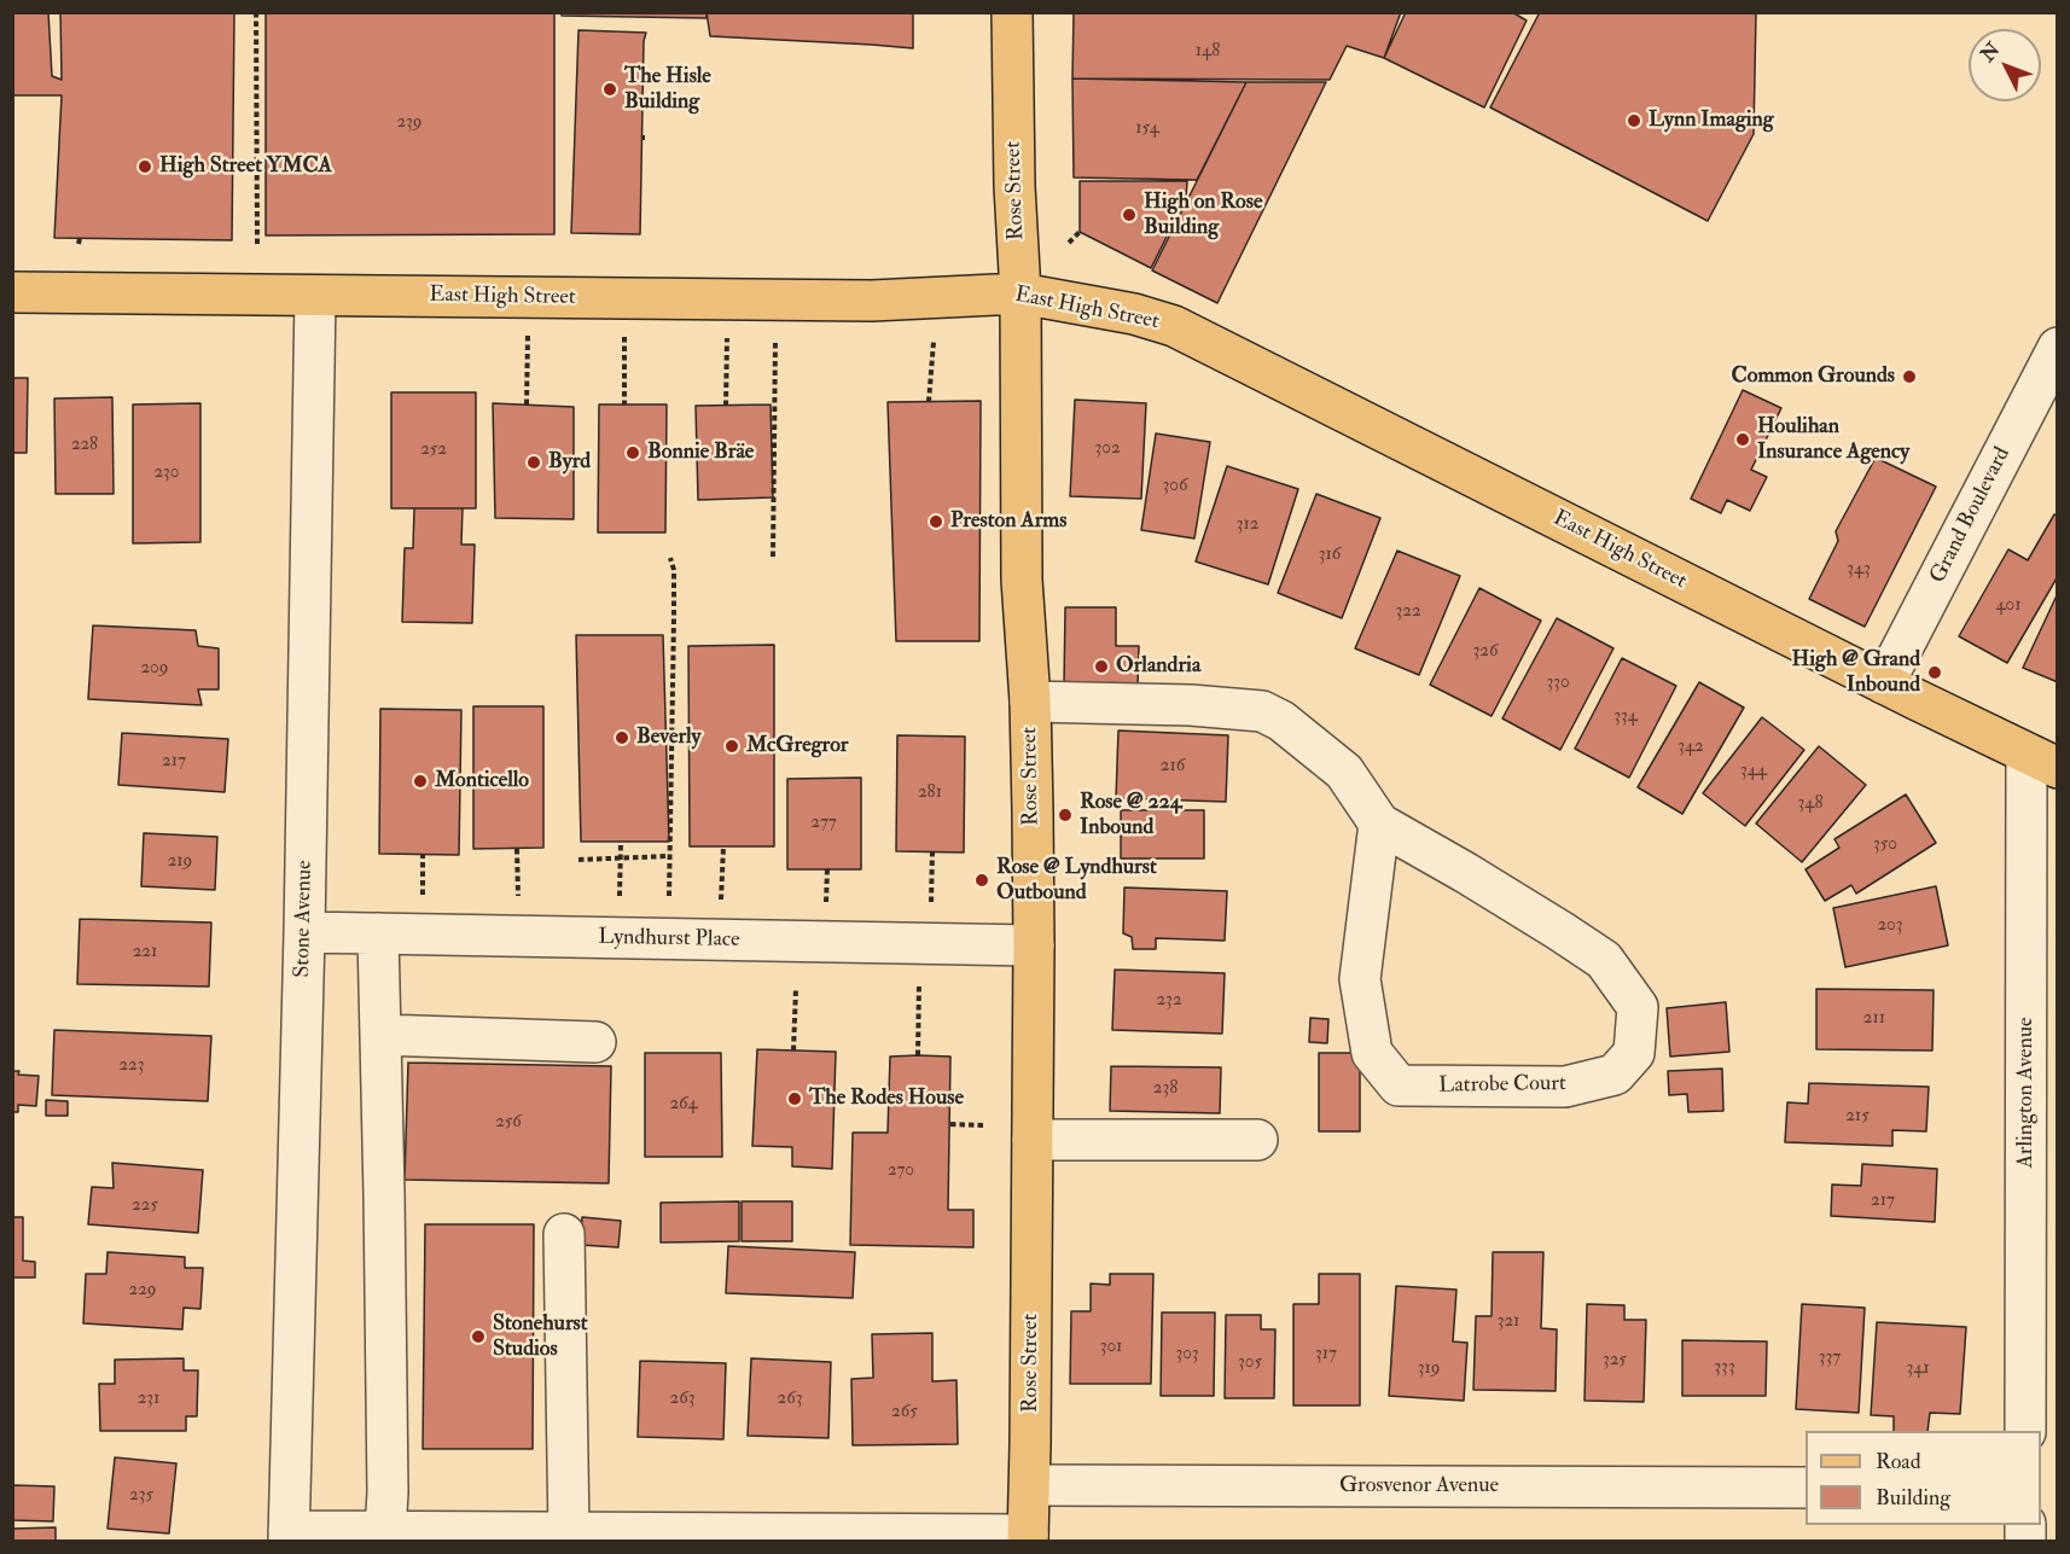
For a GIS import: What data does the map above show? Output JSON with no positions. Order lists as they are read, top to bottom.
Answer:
{
  "streets": {
    "main road": ["Rose Street", "East High Street"],
    "street": [
      "Grand Boulevard",
      "Stone Avenue",
      "Lyndhurst Place",
      "Latrobe Court",
      "Arlington Avenue",
      "Grosvenor Avenue"
    ]
  },
  "crossings": [
    ["Rose Street", "East High Street"],
    ["Rose Street", "Lyndhurst Place"],
    ["Rose Street", "Latrobe Court"],
    ["Rose Street", "Grosvenor Avenue"],
    ["East High Street", "Grand Boulevard"],
    ["East High Street", "Stone Avenue"],
    ["East High Street", "Arlington Avenue"],
    ["Stone Avenue", "Lyndhurst Place"]
  ],
  "places": [
    "The Hisle Building",
    "Lynn Imaging",
    "High Street YMCA",
    "High on Rose Building",
    "Common Grounds",
    "Houlihan Insurance Agency",
    "Bonnie Bräe",
    "Byrd",
    "Preston Arms",
    "Orlandria",
    "High @ Grand Inbound",
    "Beverly",
    "McGregror",
    "Monticello",
    "Rose @ 224 Inbound",
    "Rose @ Lyndhurst Outbound",
    "The Rodes House",
    "Stonehurst Studios"
  ],
  "house_numbers": [
    "148",
    "239",
    "154",
    "228",
    "302",
    "252",
    "230",
    "306",
    "312",
    "316",
    "343",
    "401",
    "322",
    "326",
    "209",
    "330",
    "334",
    "342",
    "217",
    "216",
    "344",
    "281",
    "348",
    "277",
    "350",
    "219",
    "203",
    "221",
    "232",
    "211",
    "223",
    "238",
    "264",
    "215",
    "256",
    "270",
    "217",
    "225",
    "229",
    "321",
    "301",
    "303",
    "317",
    "337",
    "325",
    "305",
    "333",
    "319",
    "341",
    "231",
    "263",
    "263",
    "265",
    "235"
  ],
  "legend": ["Road", "Building"],
  "north": "top left"
}
